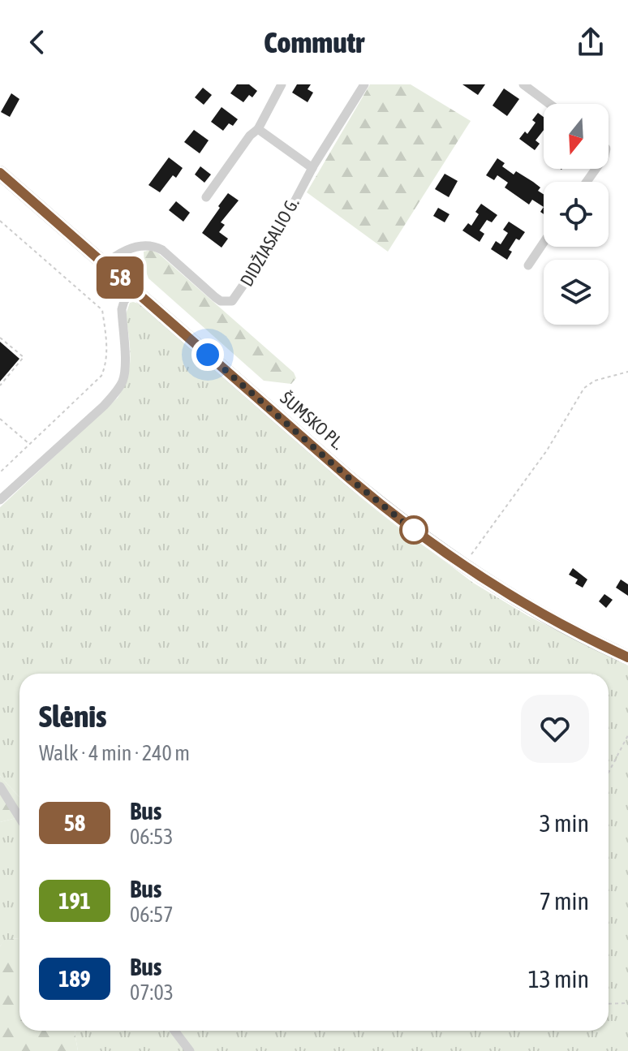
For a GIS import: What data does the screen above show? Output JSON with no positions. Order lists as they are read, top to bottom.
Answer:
{
  "streets": {
    "main road": ["ŠUMSKO PL."],
    "street": ["DIDŽIASALIO G."]
  },
  "crossings": [
    ["DIDŽIASALIO G.", "ŠUMSKO PL."]
  ],
  "lines": ["bus line 58"],
  "north": "bottom",
  "page": {
    "header": "Commutr",
    "on_map": "58",
    "heading": ["Slėnis", "Walk · 4 min · 240 m"],
    "list": [
      {
        "mark": "58",
        "name": "Bus",
        "note": "06:53",
        "value": "3 min"
      },
      {
        "mark": "191",
        "name": "Bus",
        "note": "06:57",
        "value": "7 min"
      },
      {
        "mark": "189",
        "name": "Bus",
        "note": "07:03",
        "value": "13 min"
      }
    ]
  }
}
